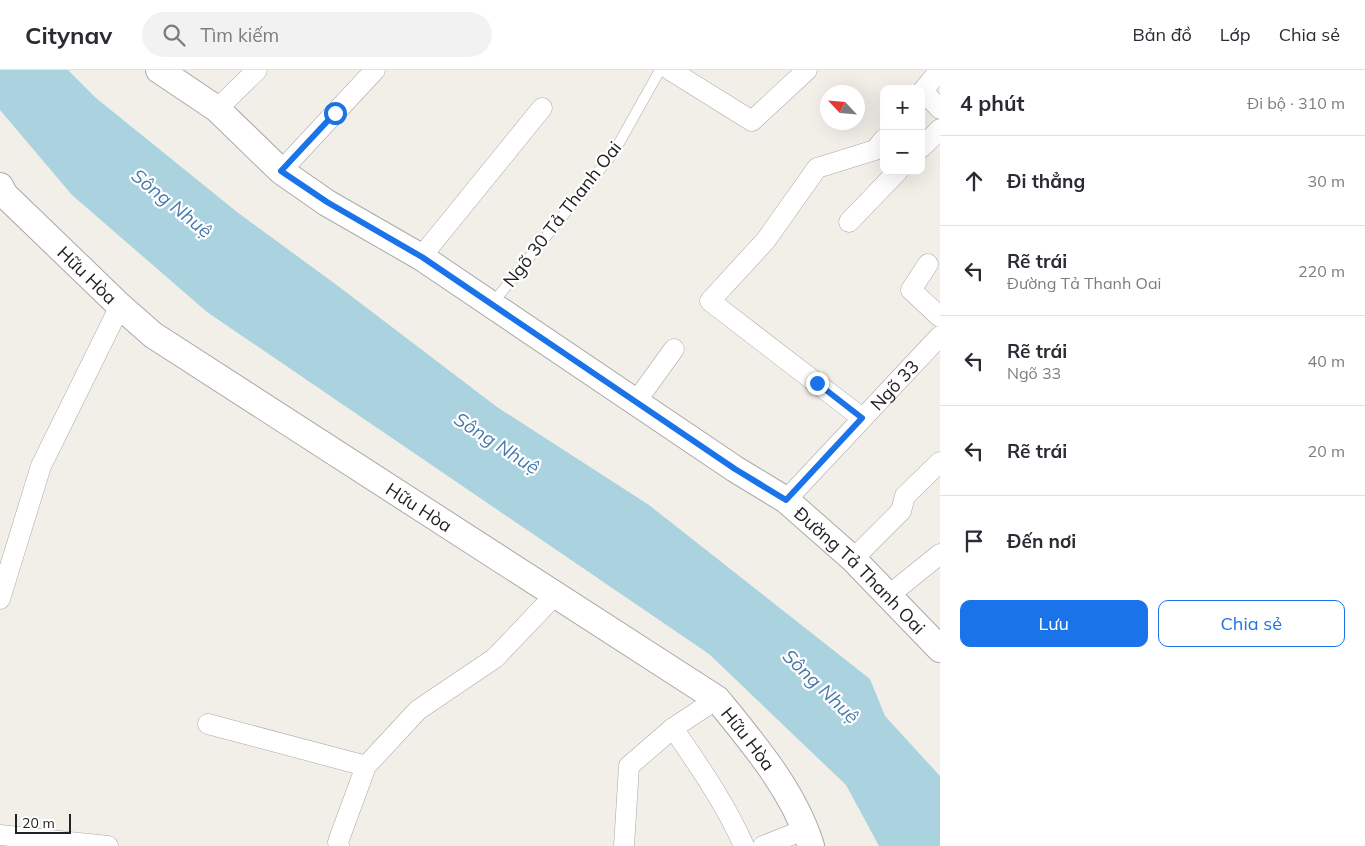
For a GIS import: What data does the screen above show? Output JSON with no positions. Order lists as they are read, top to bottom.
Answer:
{
  "streets": {
    "street": ["Hữu Hòa", "Ngõ 33", "Đường Tả Thanh Oai"],
    "lane": ["Ngõ 30 Tả Thanh Oai"]
  },
  "crossings": [
    ["Ngõ 30 Tả Thanh Oai", "Đường Tả Thanh Oai"],
    ["Ngõ 33", "Đường Tả Thanh Oai"]
  ],
  "water": ["Sông Nhuệ"],
  "scale_bar": "20 m",
  "north": "top left",
  "page": {
    "header": "Citynav",
    "search": "Tìm kiếm",
    "nav": ["Bản đồ", "Lớp", "Chia sẻ"],
    "heading": ["4 phút", "Đi bộ · 310 m"],
    "map_buttons": ["+", "−"],
    "list": [
      ["Đi thẳng", "30 m"],
      ["Rẽ trái", "Đường Tả Thanh Oai", "220 m"],
      ["Rẽ trái", "Ngõ 33", "40 m"],
      ["Rẽ trái", "20 m"],
      "Đến nơi"
    ],
    "buttons": ["Lưu", "Chia sẻ"],
    "scale": "20 m"
  }
}
